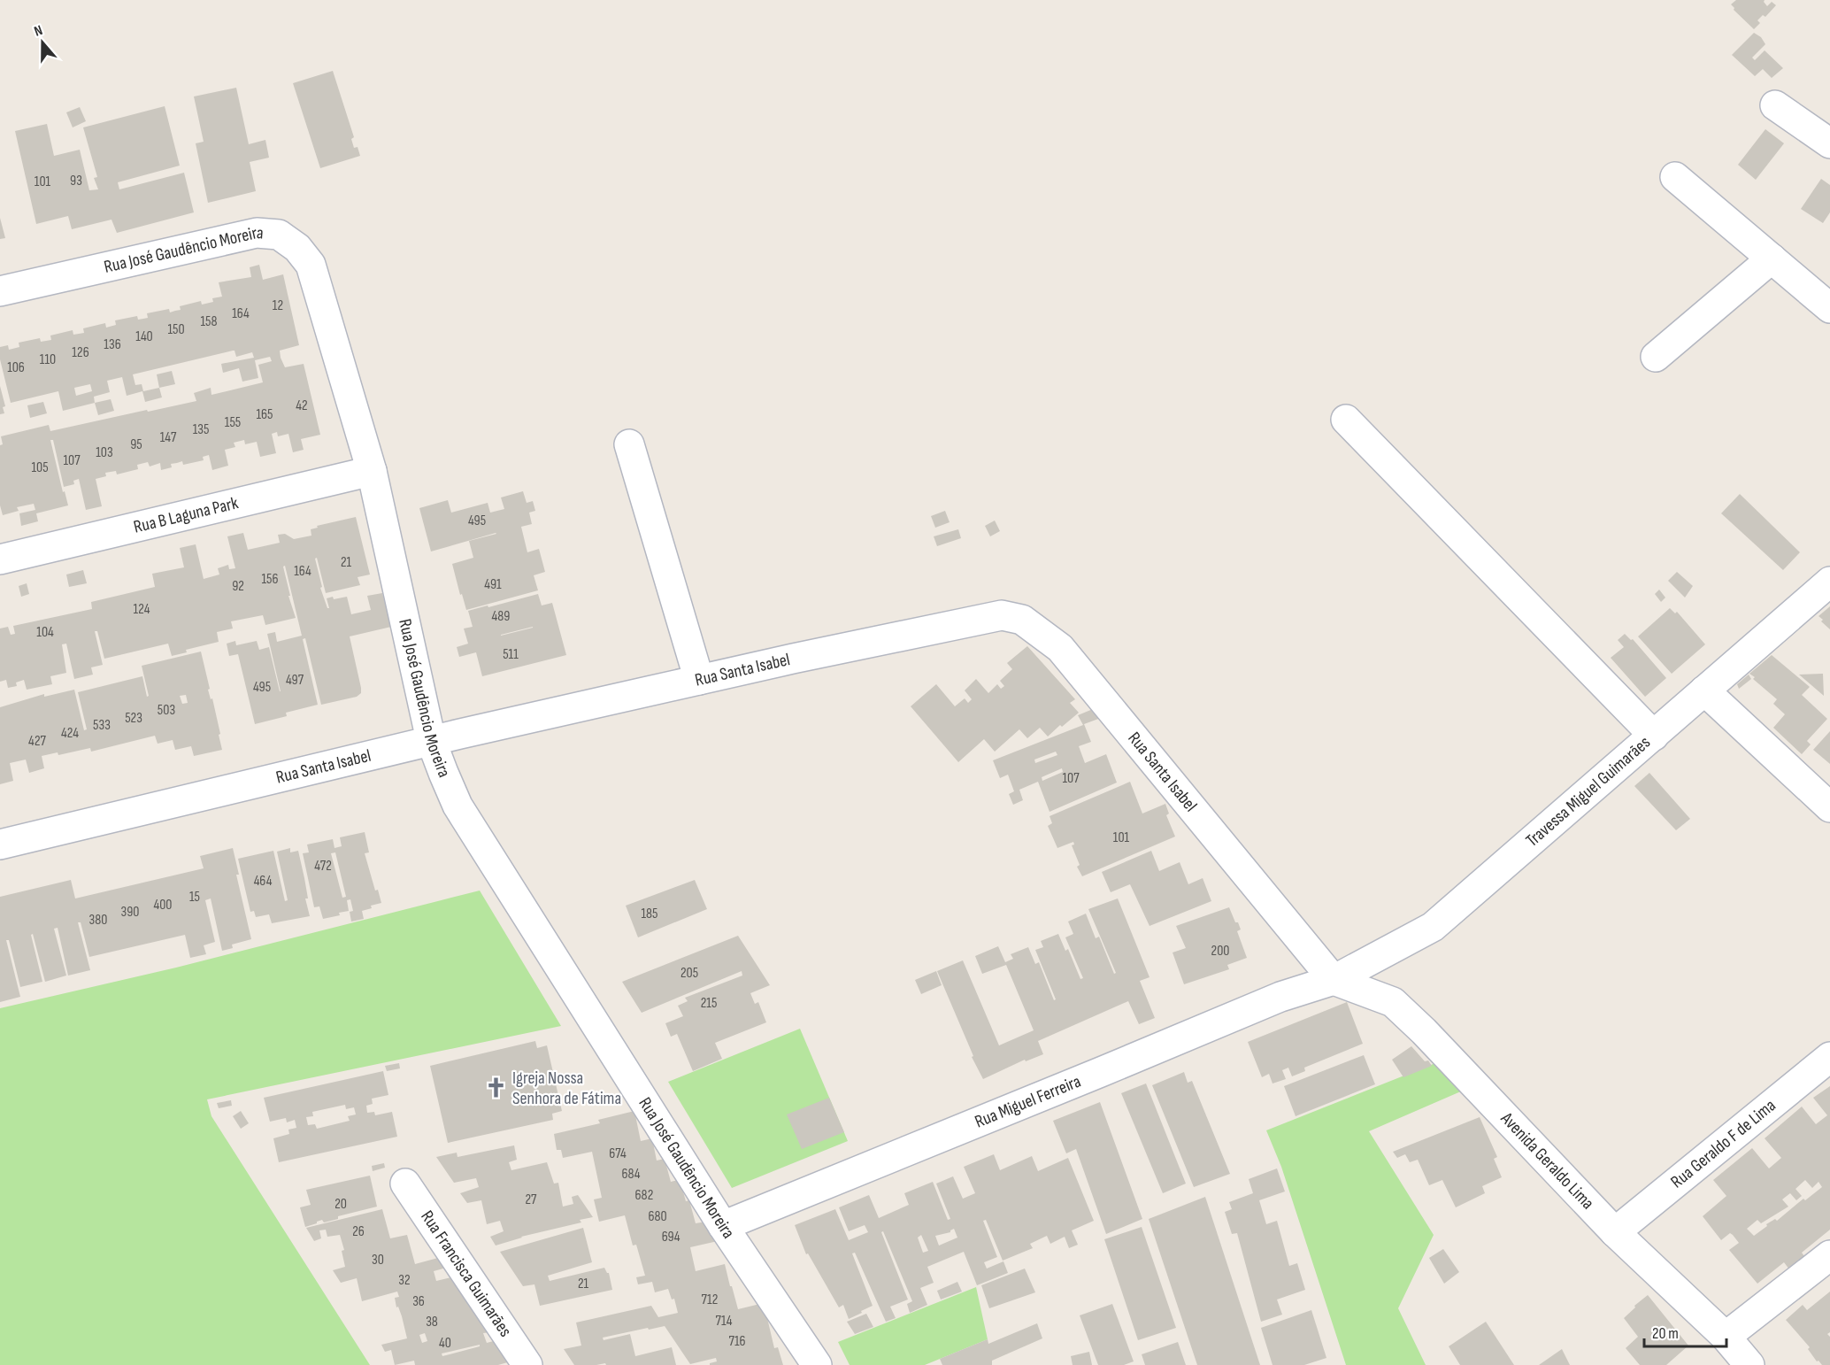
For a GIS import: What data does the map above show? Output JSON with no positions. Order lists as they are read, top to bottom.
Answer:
{
  "streets": {
    "street": [
      "Rua José Gaudêncio Moreira",
      "Rua B Laguna Park",
      "Rua Santa Isabel",
      "Travessa Miguel Guimarães",
      "Rua Miguel Ferreira",
      "Rua Geraldo F de Lima",
      "Avenida Geraldo Lima",
      "Rua Francisca Guimarães"
    ]
  },
  "crossings": [
    ["Rua José Gaudêncio Moreira", "Rua B Laguna Park"],
    ["Rua José Gaudêncio Moreira", "Rua Santa Isabel"],
    ["Rua José Gaudêncio Moreira", "Rua Miguel Ferreira"],
    ["Rua Santa Isabel", "Travessa Miguel Guimarães"],
    ["Rua Santa Isabel", "Rua Miguel Ferreira"],
    ["Rua Santa Isabel", "Avenida Geraldo Lima"],
    ["Travessa Miguel Guimarães", "Rua Miguel Ferreira"],
    ["Travessa Miguel Guimarães", "Avenida Geraldo Lima"],
    ["Rua Miguel Ferreira", "Avenida Geraldo Lima"],
    ["Rua Geraldo F de Lima", "Avenida Geraldo Lima"]
  ],
  "places": {
    "church": ["Igreja Nossa Senhora de Fátima"]
  },
  "house_numbers": [
    "93",
    "101",
    "12",
    "164",
    "158",
    "150",
    "140",
    "136",
    "126",
    "110",
    "106",
    "42",
    "165",
    "155",
    "135",
    "147",
    "95",
    "103",
    "107",
    "105",
    "495",
    "21",
    "164",
    "156",
    "491",
    "92",
    "124",
    "489",
    "104",
    "511",
    "497",
    "495",
    "503",
    "523",
    "533",
    "424",
    "427",
    "107",
    "101",
    "472",
    "464",
    "15",
    "400",
    "390",
    "185",
    "380",
    "200",
    "205",
    "215",
    "674",
    "684",
    "682",
    "27",
    "20",
    "680",
    "26",
    "694",
    "30",
    "32",
    "21",
    "712",
    "36",
    "714",
    "38",
    "716",
    "40"
  ],
  "scale_bar": "20 m",
  "north": "top"
}
